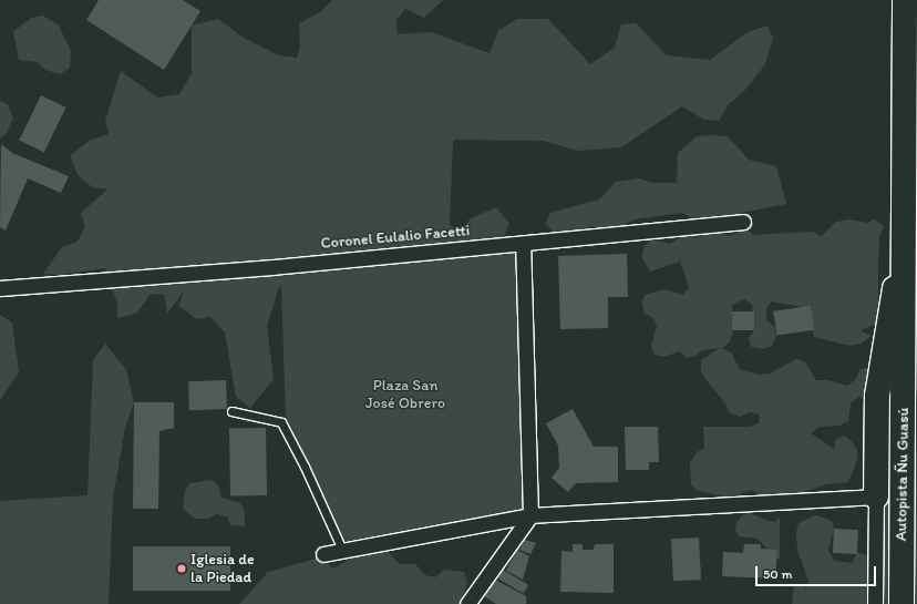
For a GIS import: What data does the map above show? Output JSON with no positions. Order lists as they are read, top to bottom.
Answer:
{
  "streets": {
    "highway": ["Autopista Ñu Guasú"],
    "street": ["Coronel Eulalio Facetti"]
  },
  "parks": ["Plaza San José Obrero"],
  "places": ["Iglesia de la Piedad"],
  "scale_bar": "50 m"
}
